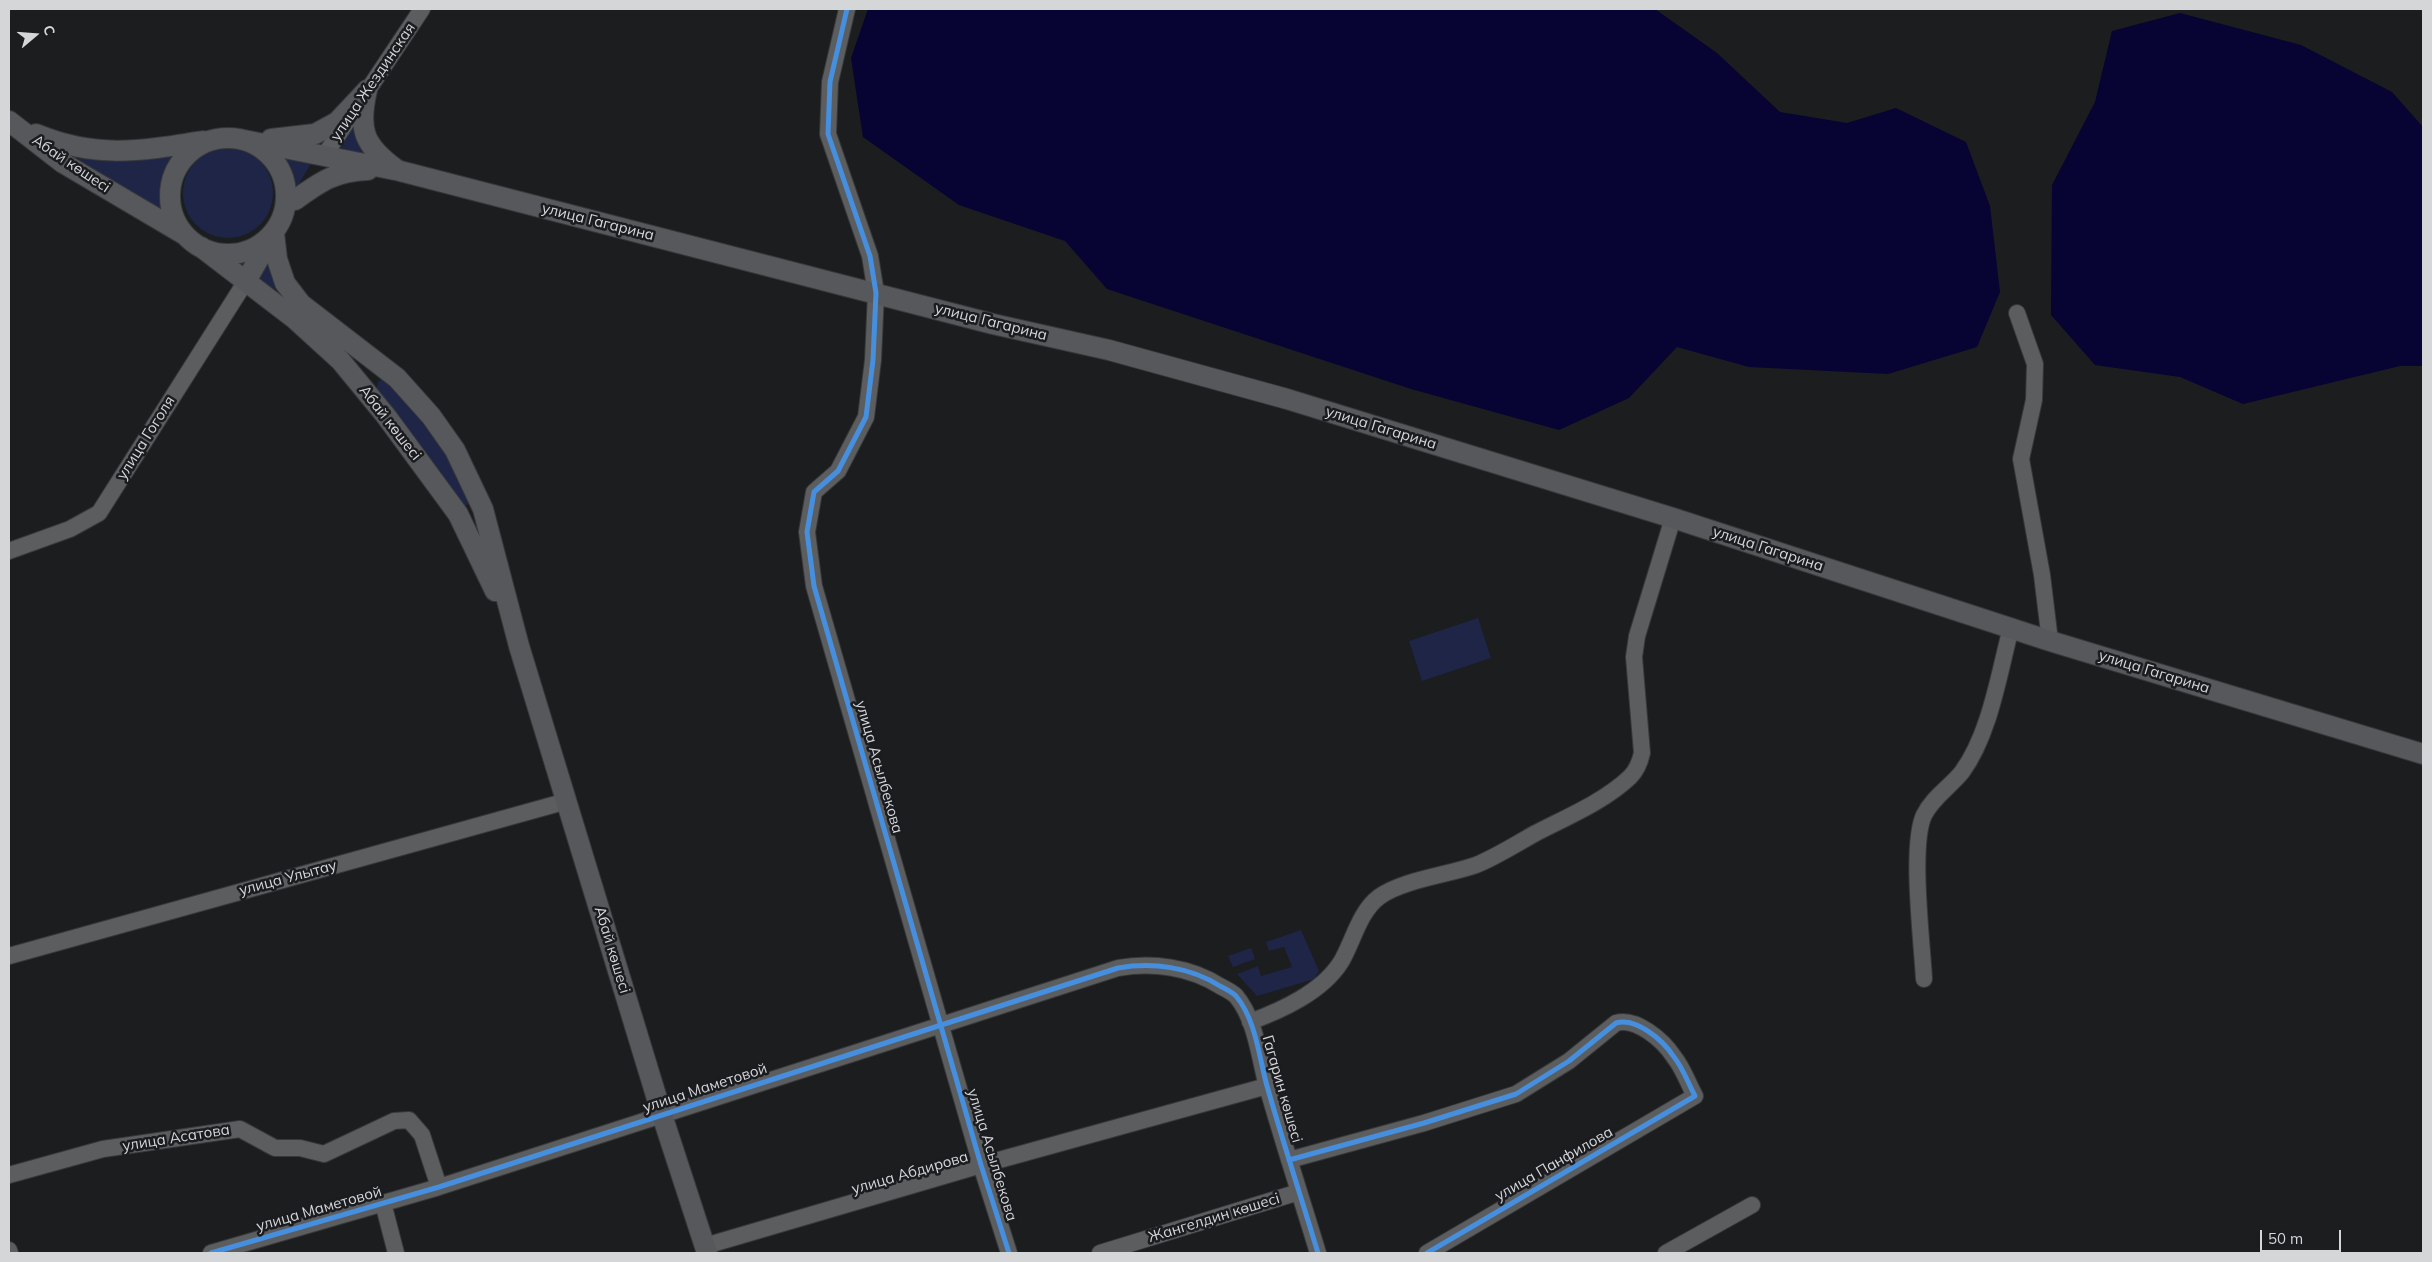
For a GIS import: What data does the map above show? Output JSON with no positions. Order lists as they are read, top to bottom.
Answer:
{
  "streets": {
    "main road": ["Абай көшесі", "улица Гагарина"],
    "street": [
      "улица Жездинская",
      "улица Гоголя",
      "улица Асылбекова",
      "улица Улытау",
      "улица Маметовой",
      "Гагарин көшесі",
      "улица Асатова",
      "улица Панфилова",
      "улица Абдирова",
      "Жангелдин көшесі"
    ]
  },
  "crossings": [
    ["улица Жездинская", "улица Гагарина"],
    ["Абай көшесі", "улица Гагарина"],
    ["Абай көшесі", "улица Гоголя"],
    ["Абай көшесі", "улица Улытау"],
    ["Абай көшесі", "улица Маметовой"],
    ["Абай көшесі", "улица Абдирова"],
    ["улица Гагарина", "улица Асылбекова"],
    ["улица Асылбекова", "улица Маметовой"],
    ["улица Асылбекова", "улица Абдирова"],
    ["улица Маметовой", "Гагарин көшесі"],
    ["улица Маметовой", "улица Асатова"],
    ["Гагарин көшесі", "улица Панфилова"],
    ["Гагарин көшесі", "улица Абдирова"],
    ["Гагарин көшесі", "Жангелдин көшесі"]
  ],
  "scale_bar": "50 m",
  "north": "right"
}
